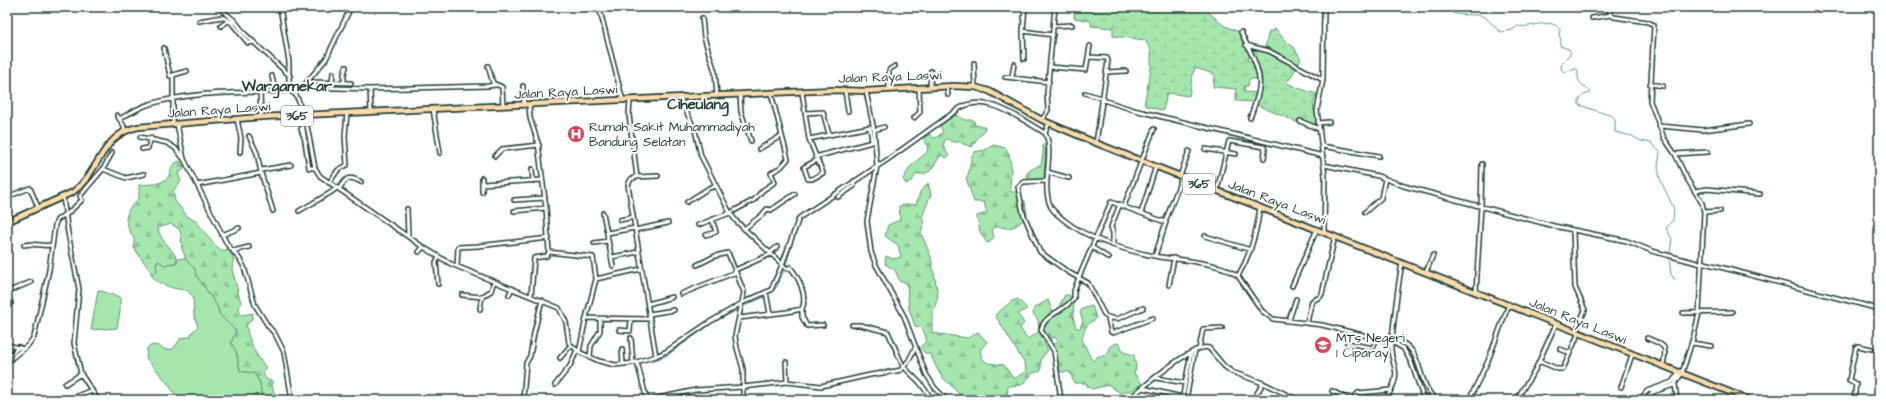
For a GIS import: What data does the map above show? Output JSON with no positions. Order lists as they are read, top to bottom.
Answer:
{
  "streets": {
    "main road": ["Jalan Raya Laswi", "365"]
  },
  "districts": ["Wargamekar", "Ciheulang"],
  "places": {
    "hospital": ["Rumah Sakit Muhammadiyah Bandung Selatan"],
    "school or university": ["MTs Negeri 1 Ciparay"]
  }
}
